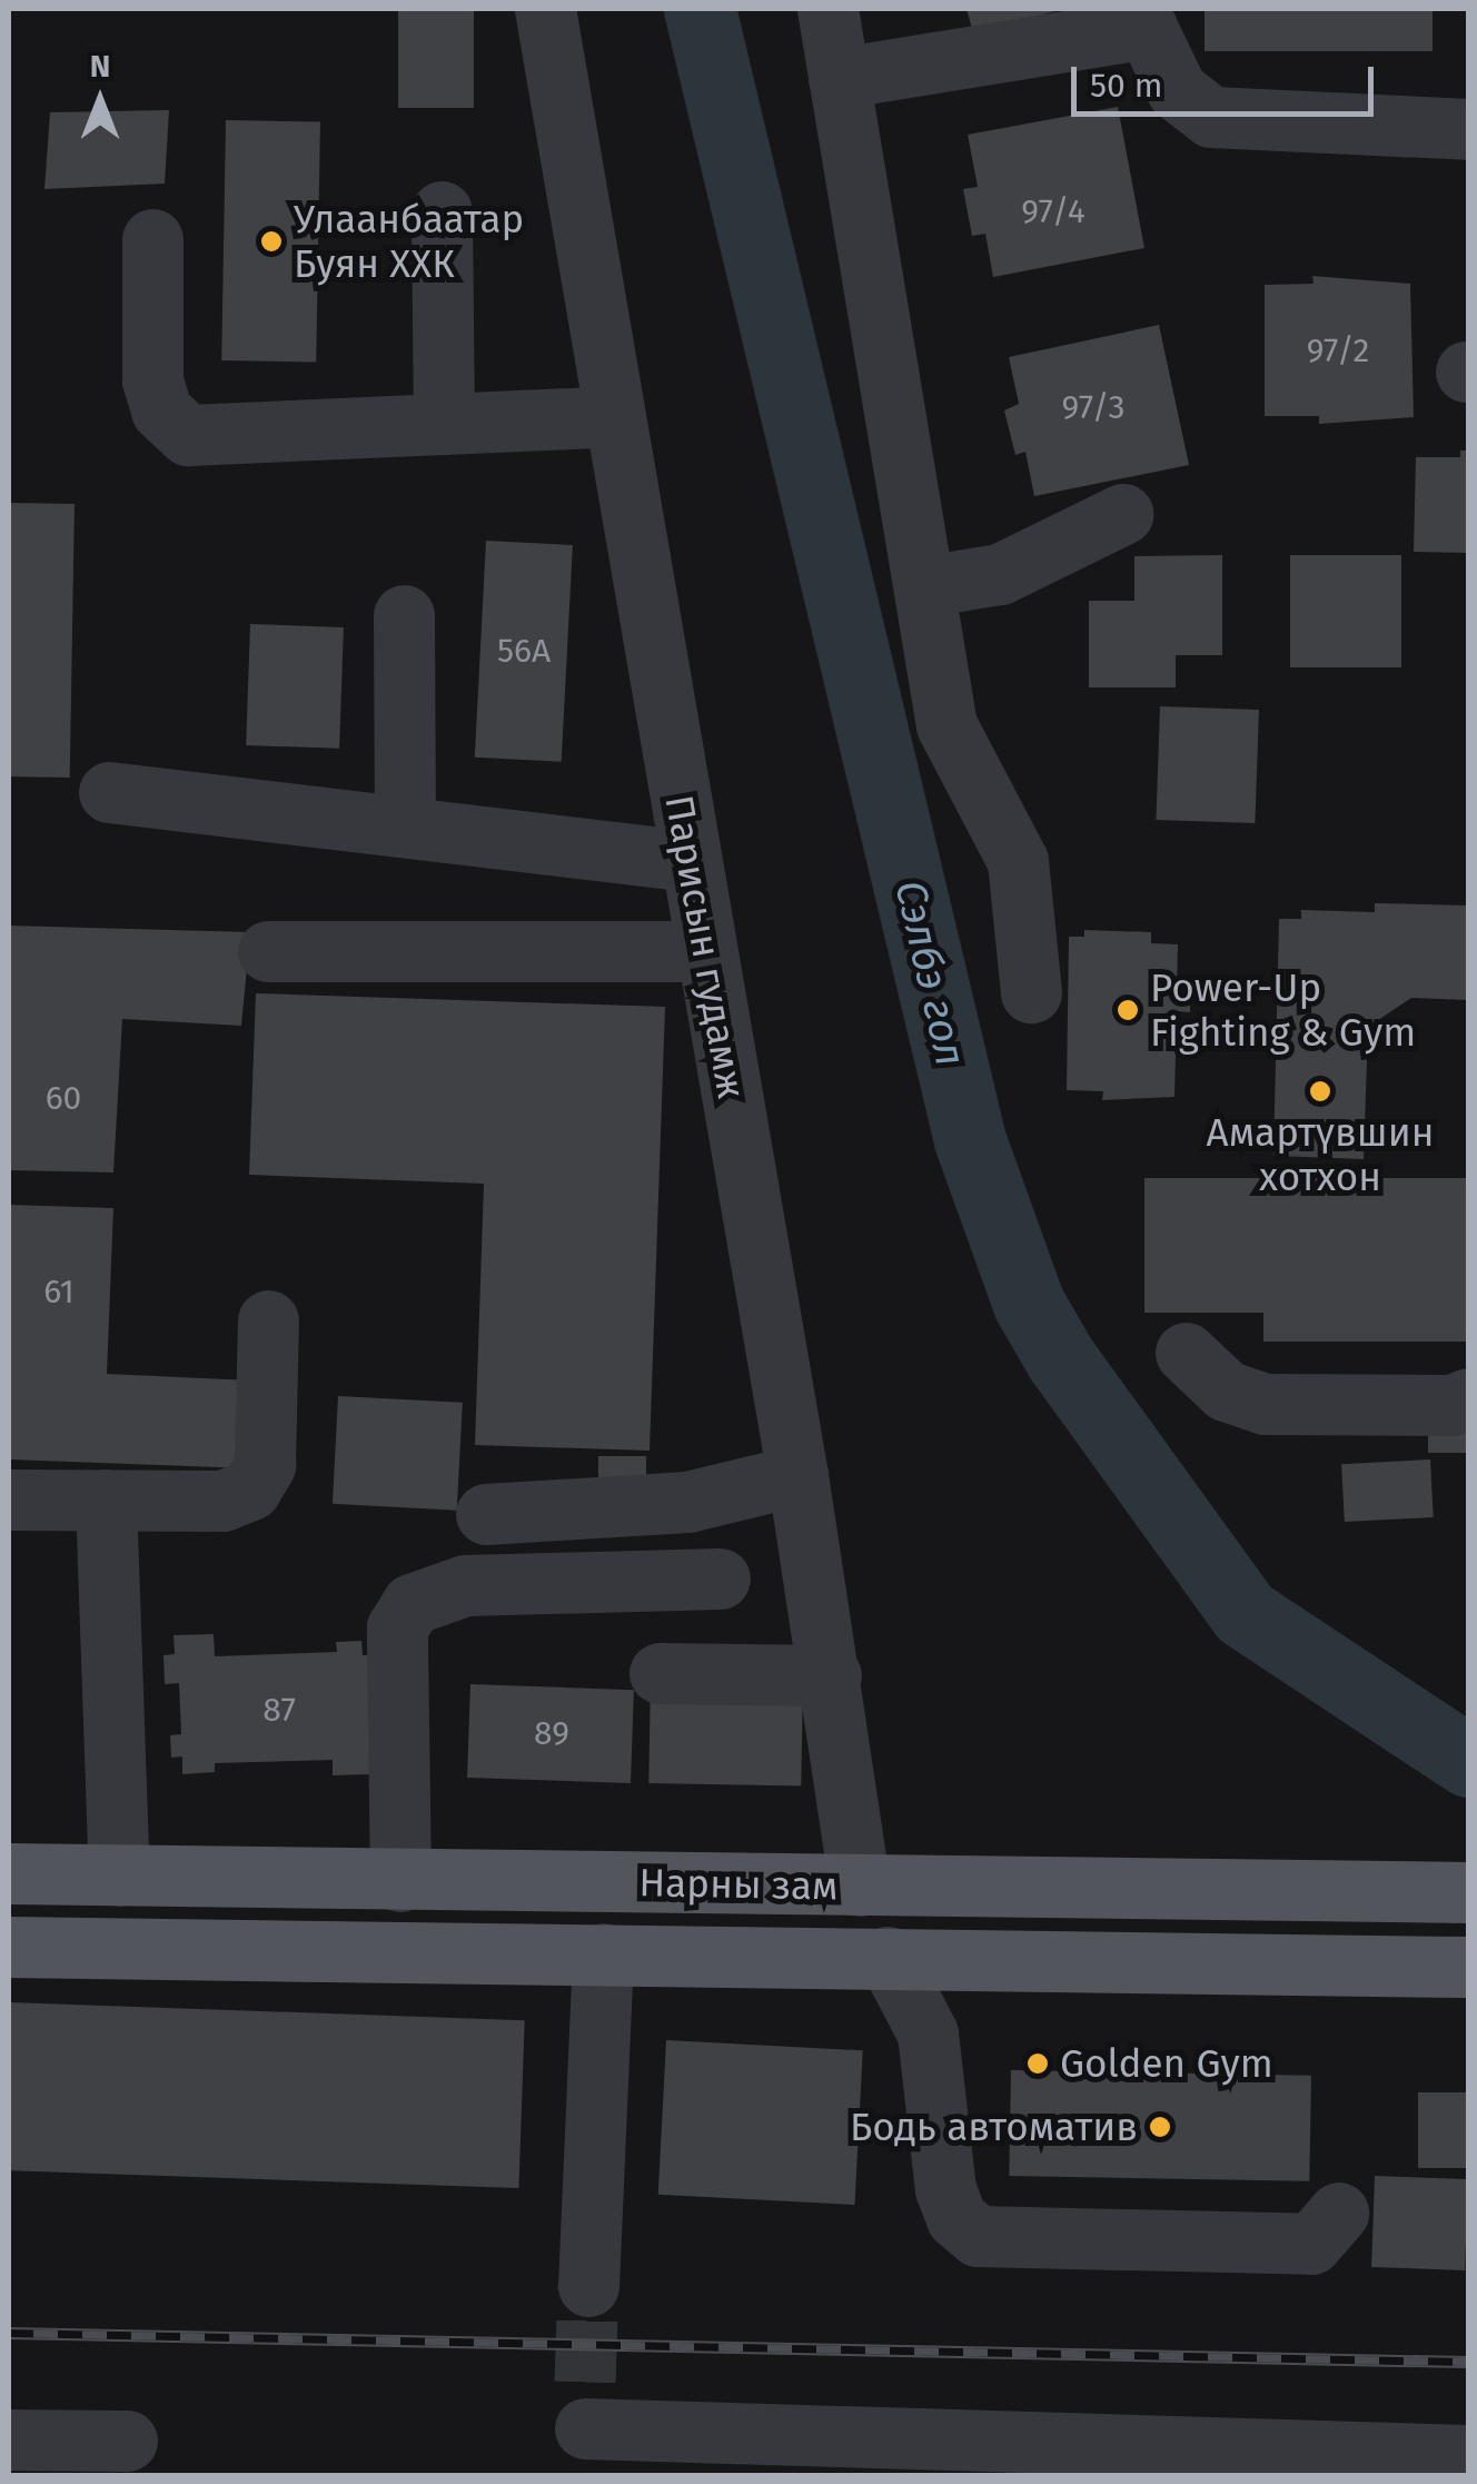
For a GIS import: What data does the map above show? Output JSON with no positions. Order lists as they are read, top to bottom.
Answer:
{
  "streets": {
    "main road": ["Нарны зам"],
    "street": ["Парисын гудамж"]
  },
  "crossings": [
    ["Парисын гудамж", "Нарны зам"]
  ],
  "water": ["Сэлбэ гол"],
  "places": [
    "Улаанбаатар Буян ХХК",
    "Power-Up Fighting & Gym",
    "Амартүвшин хотхон",
    "Golden Gym",
    "Бодь автоматив"
  ],
  "house_numbers": [
    "97/4",
    "97/2",
    "97/3",
    "56А",
    "60",
    "61",
    "87",
    "89"
  ],
  "scale_bar": "50 m",
  "north": "top"
}
